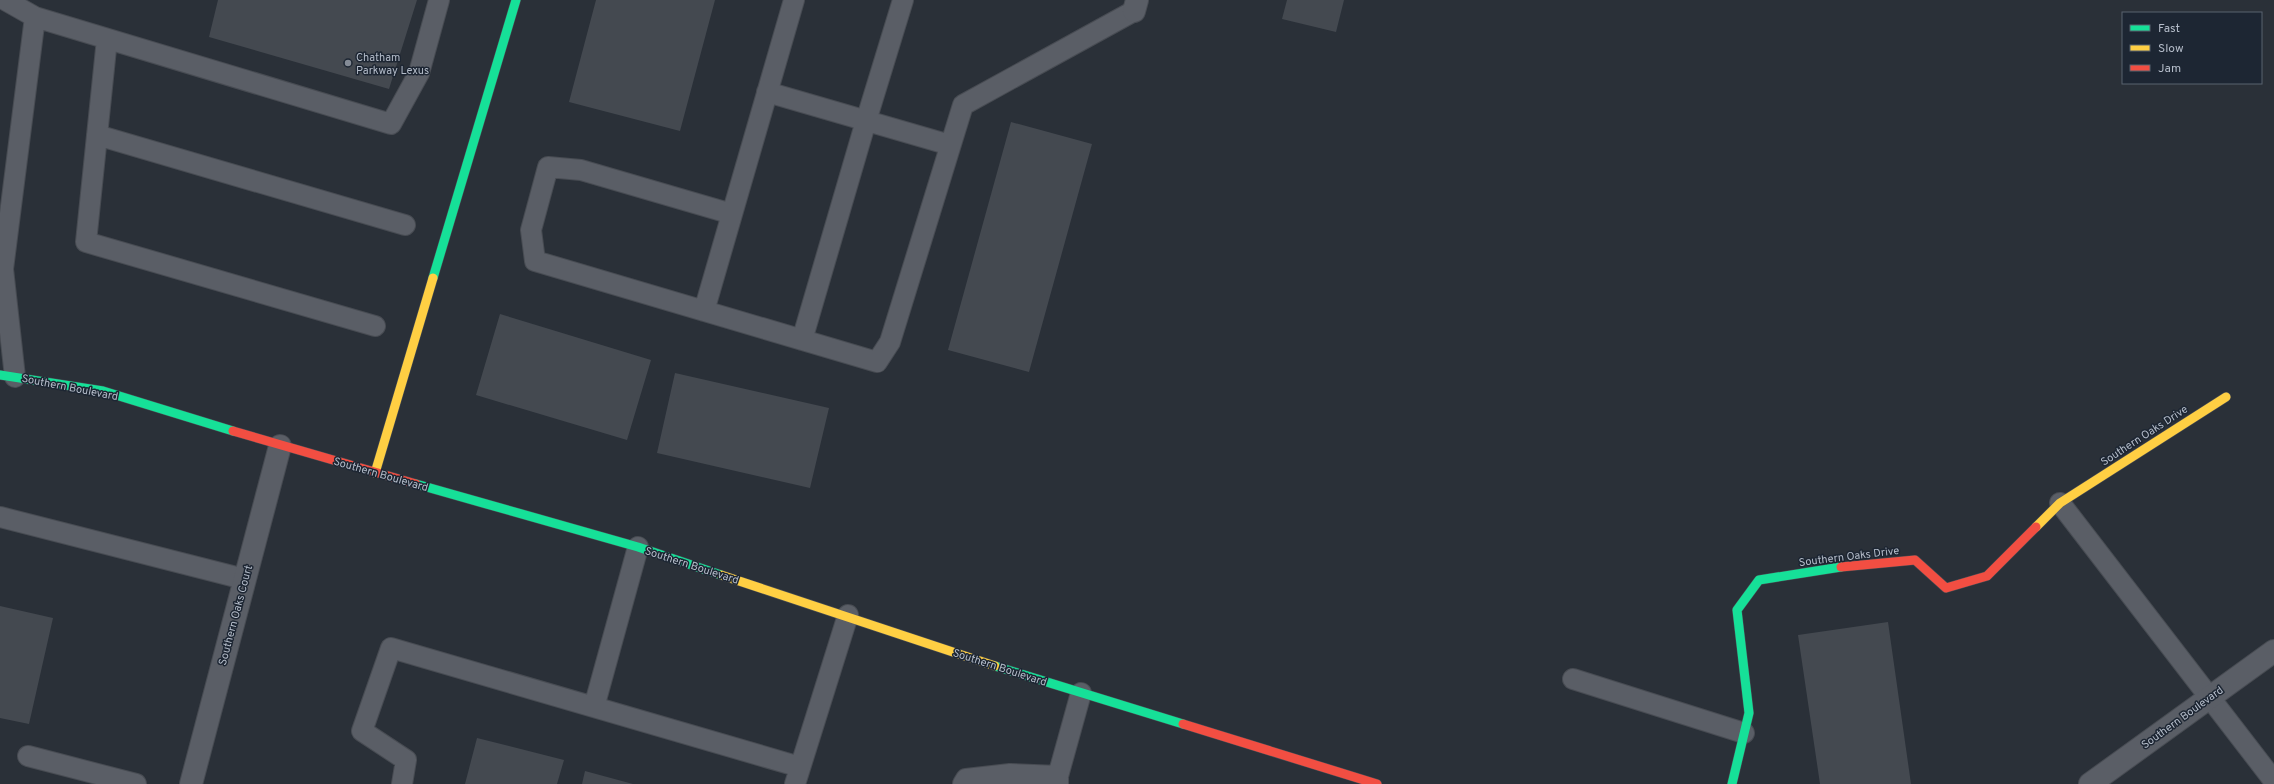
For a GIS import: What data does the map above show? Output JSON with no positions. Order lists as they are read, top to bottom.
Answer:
{
  "streets": {
    "street": ["Southern Boulevard", "Southern Oaks Drive", "Southern Oaks Court"]
  },
  "crossings": [
    ["Southern Boulevard", "Southern Oaks Court"]
  ],
  "places": ["Chatham Parkway Lexus"],
  "legend": ["Fast", "Slow", "Jam"]
}
